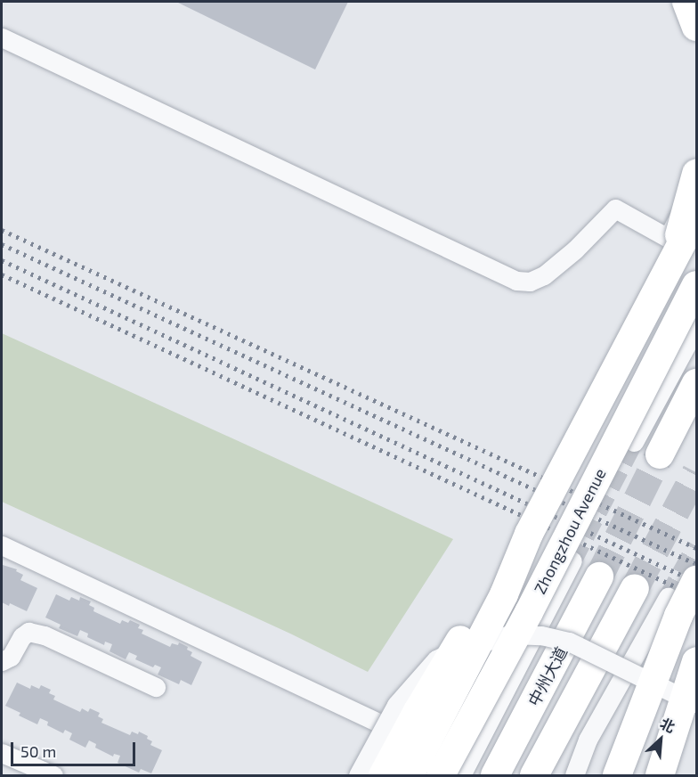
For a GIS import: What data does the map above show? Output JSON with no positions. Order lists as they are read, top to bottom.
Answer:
{
  "streets": {
    "highway": ["Zhongzhou Avenue", "中州大道"]
  },
  "scale_bar": "50 m",
  "north": "top right"
}
